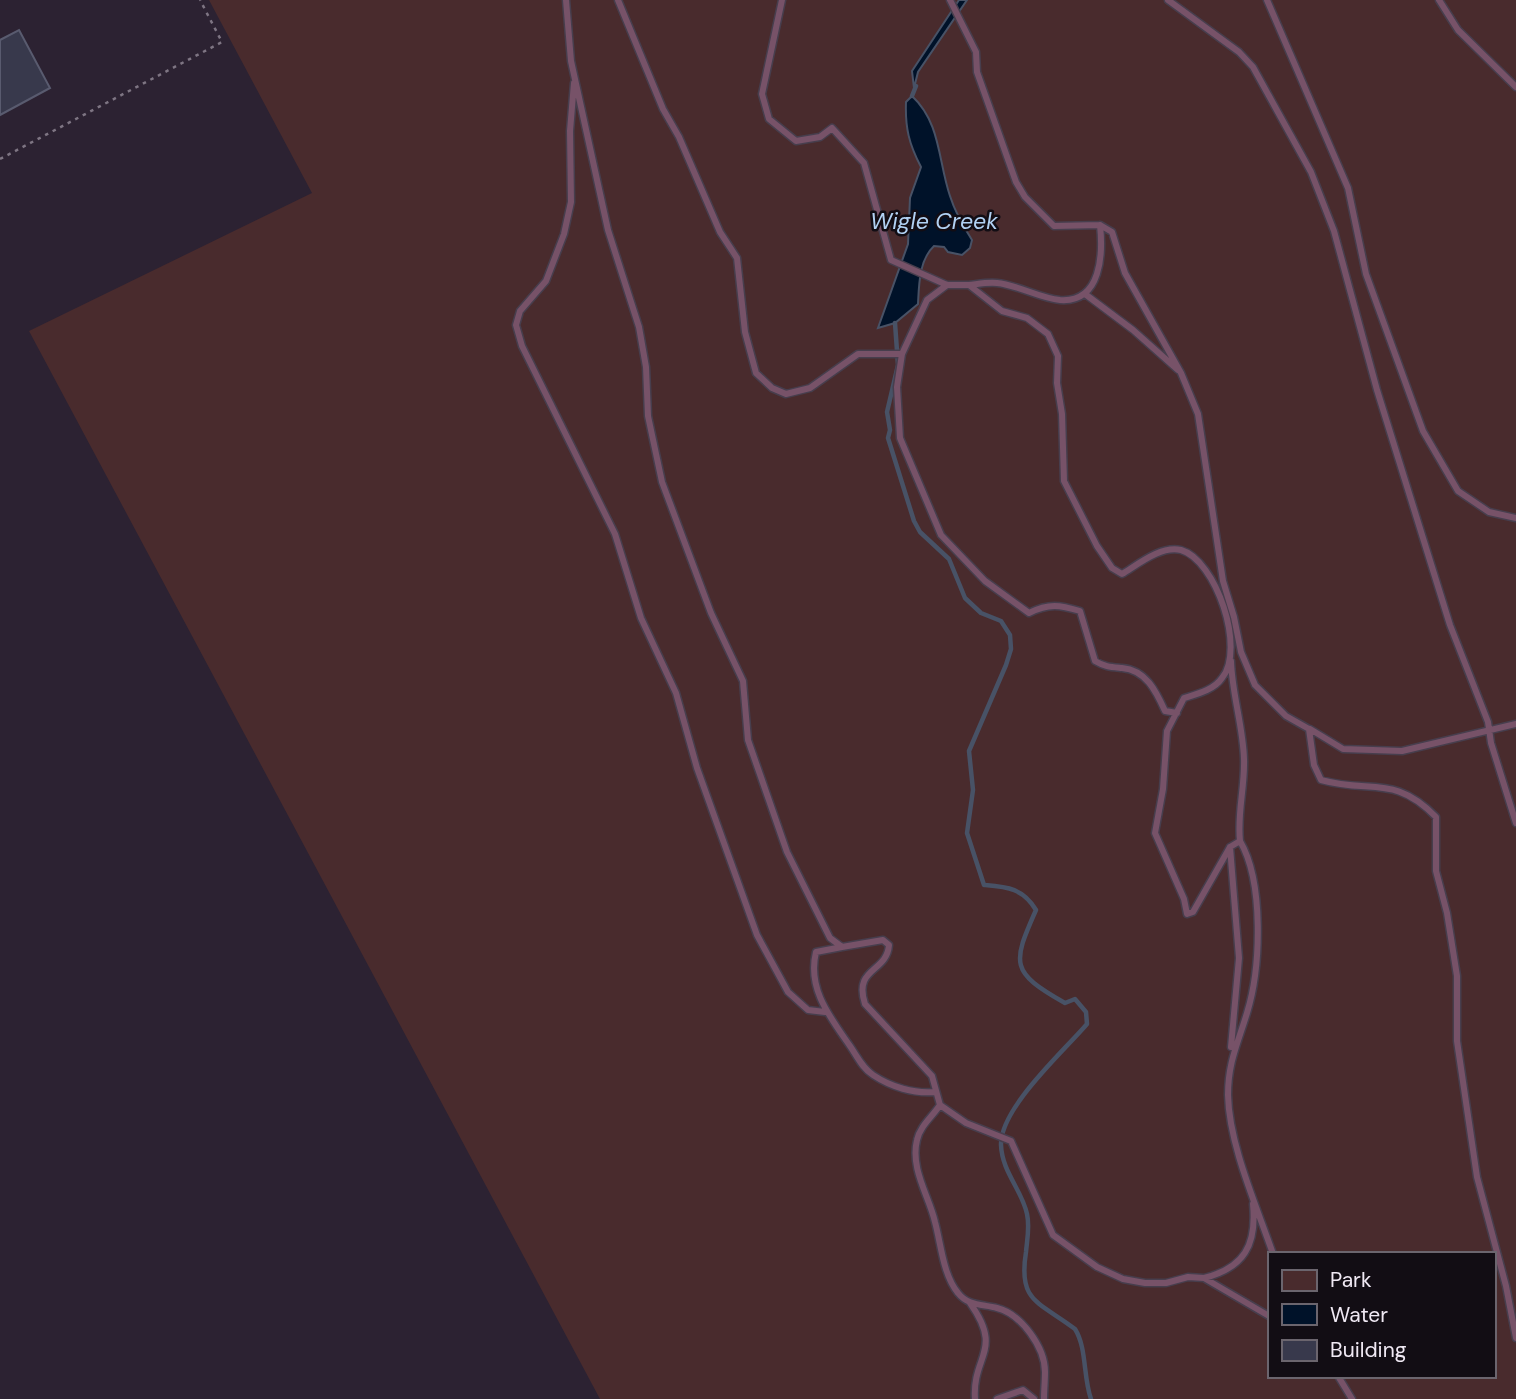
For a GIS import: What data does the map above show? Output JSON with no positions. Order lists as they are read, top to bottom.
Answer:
{
  "water": ["Wigle Creek"],
  "legend": ["Park", "Water", "Building"]
}
